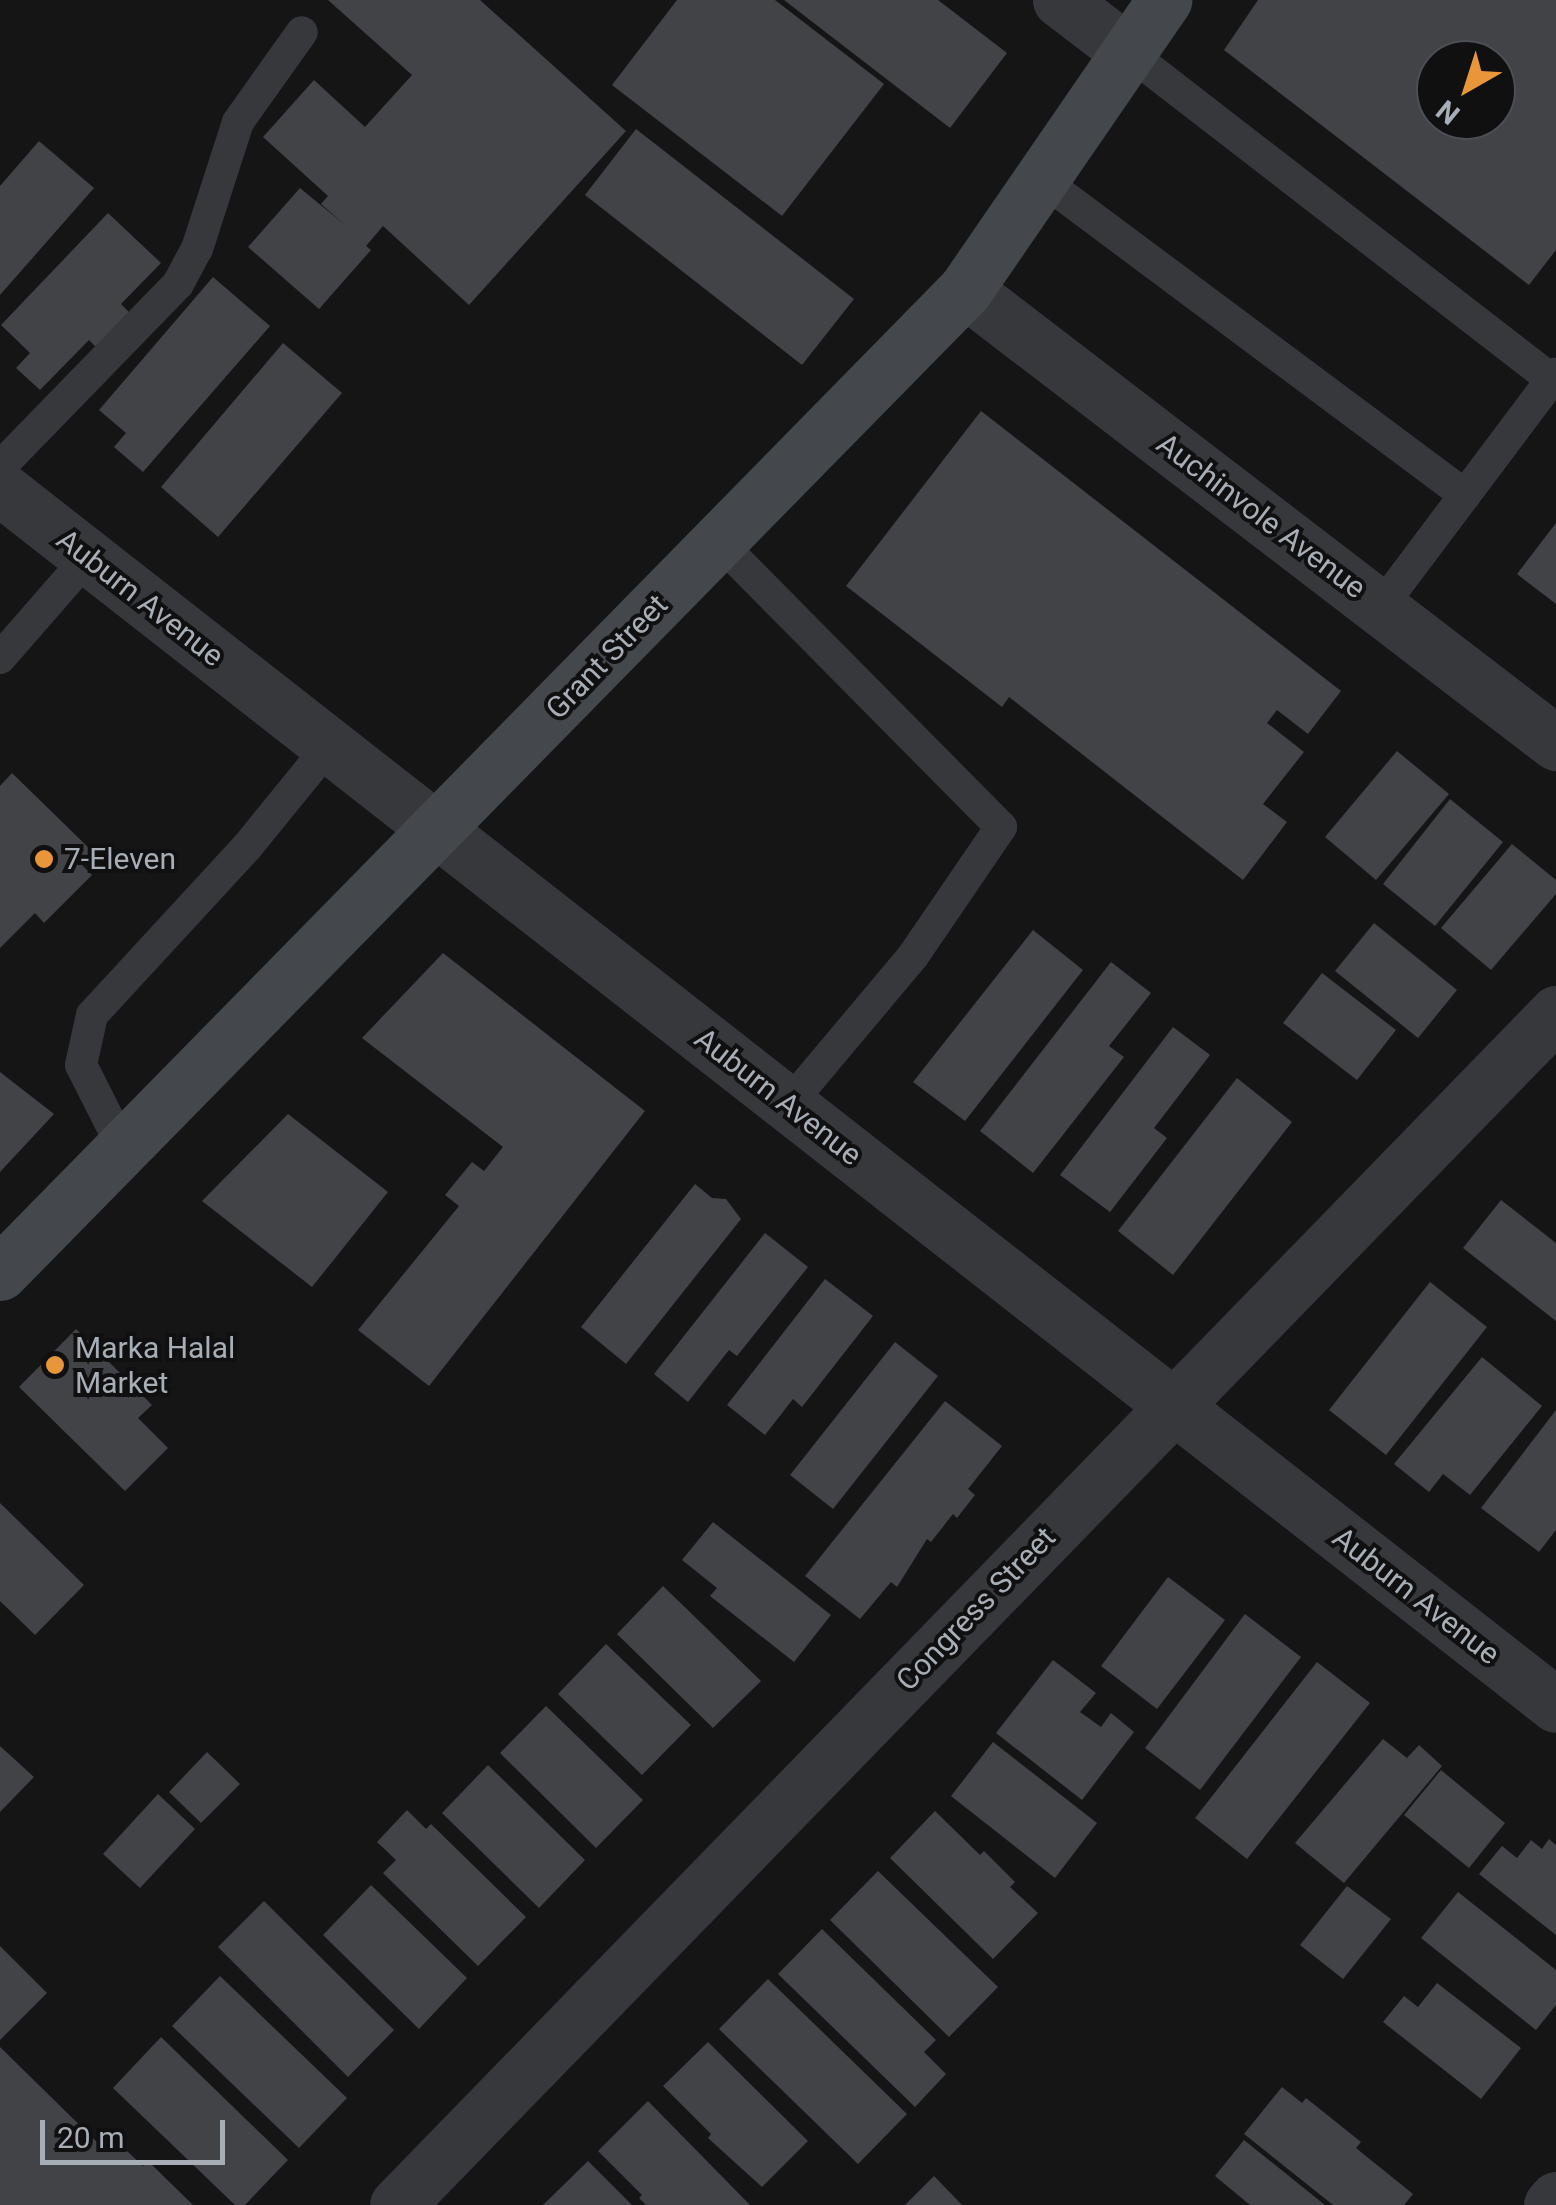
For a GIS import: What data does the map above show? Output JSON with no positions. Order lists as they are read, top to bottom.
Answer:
{
  "streets": {
    "street": [
      "Auchinvole Avenue",
      "Auburn Avenue",
      "Grant Street",
      "Congress Street"
    ]
  },
  "crossings": [
    ["Auchinvole Avenue", "Grant Street"],
    ["Auburn Avenue", "Grant Street"],
    ["Auburn Avenue", "Congress Street"]
  ],
  "places": ["7-Eleven", "Marka Halal Market"],
  "scale_bar": "20 m",
  "north": "bottom left"
}
